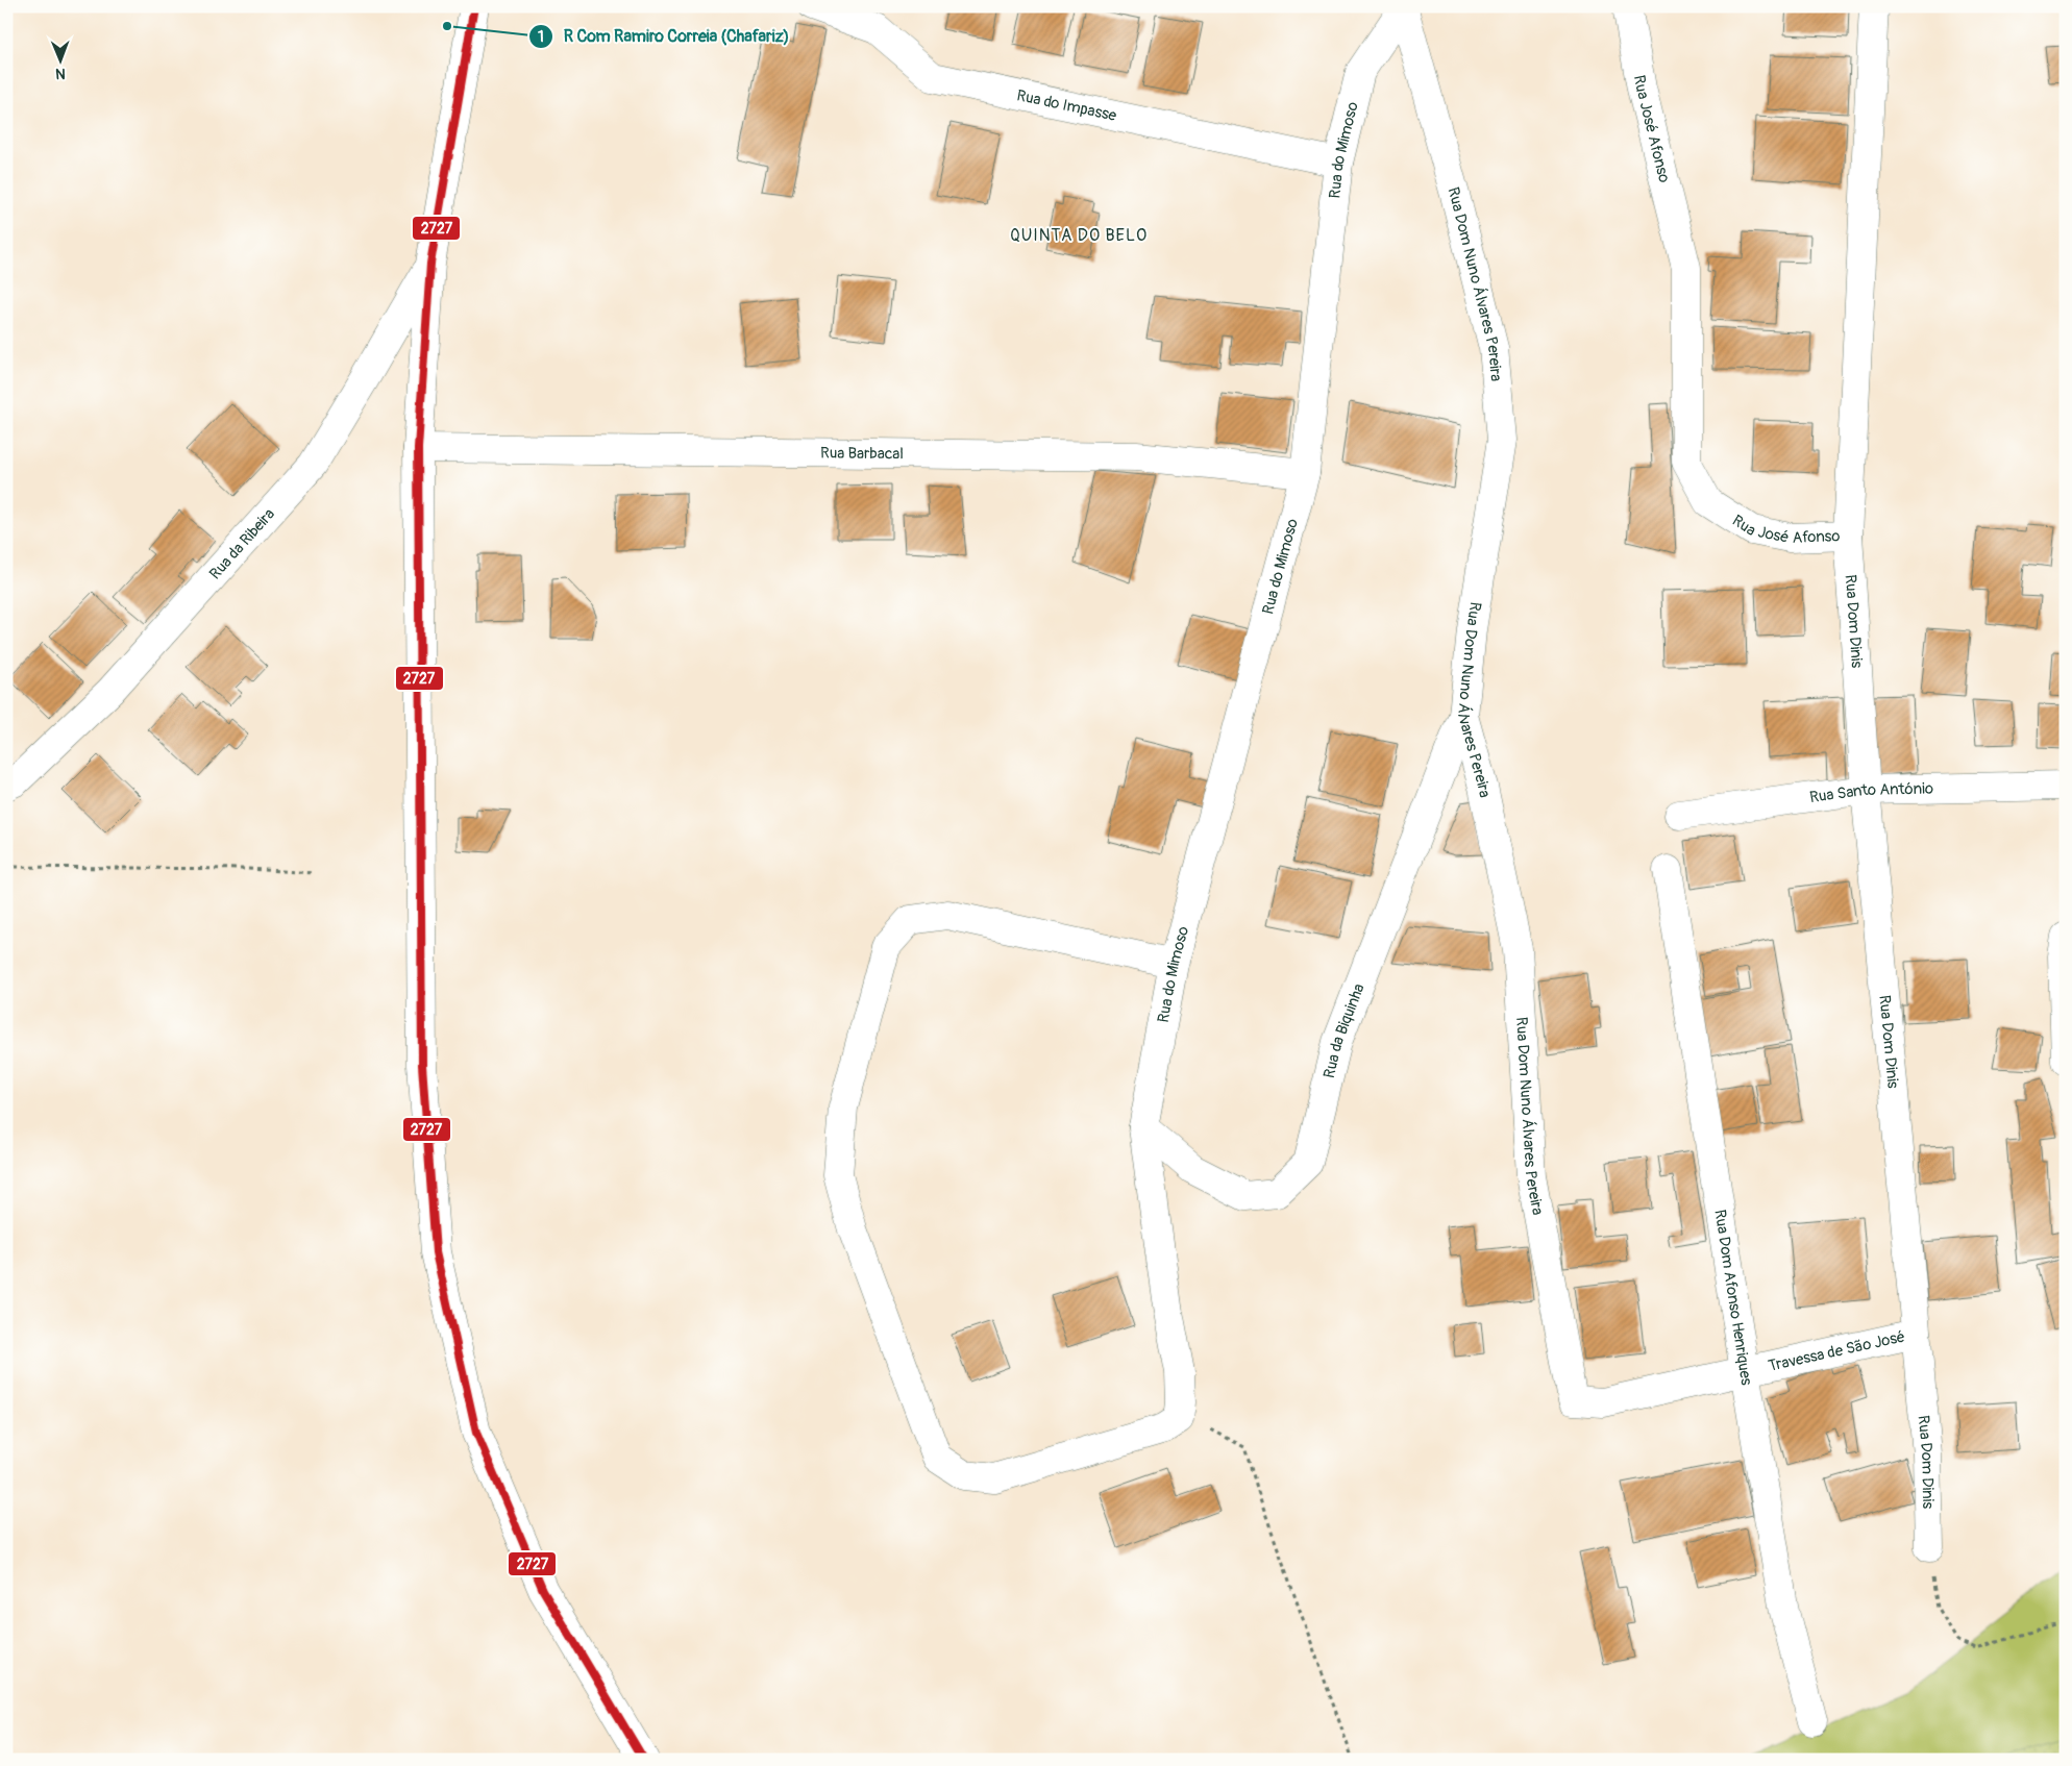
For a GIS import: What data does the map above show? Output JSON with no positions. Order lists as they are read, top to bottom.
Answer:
{
  "streets": {
    "street": [
      "Rua do Impasse",
      "Rua José Afonso",
      "Rua do Mimoso",
      "Rua Dom Nuno Álvares Pereira",
      "Rua Barbacal",
      "Rua da Ribeira",
      "Rua Dom Dinis",
      "Rua Santo António",
      "Rua da Biquinha",
      "Rua Dom Afonso Henriques",
      "Travessa de São José"
    ]
  },
  "crossings": [
    ["Rua do Impasse", "Rua do Mimoso"],
    ["Rua José Afonso", "Rua Dom Dinis"],
    ["Rua do Mimoso", "Rua Dom Nuno Álvares Pereira"],
    ["Rua do Mimoso", "Rua Barbacal"],
    ["Rua do Mimoso", "Rua da Biquinha"],
    ["Rua Dom Nuno Álvares Pereira", "Rua da Biquinha"],
    ["Rua Dom Nuno Álvares Pereira", "Travessa de São José"],
    ["Rua Dom Dinis", "Rua Santo António"],
    ["Rua Dom Dinis", "Travessa de São José"],
    ["Rua Dom Afonso Henriques", "Travessa de São José"]
  ],
  "districts": ["QUINTA DO BELO"],
  "places": ["R Com Ramiro Correia (Chafariz)"],
  "lines": ["transit line 2727"],
  "north": "bottom"
}
